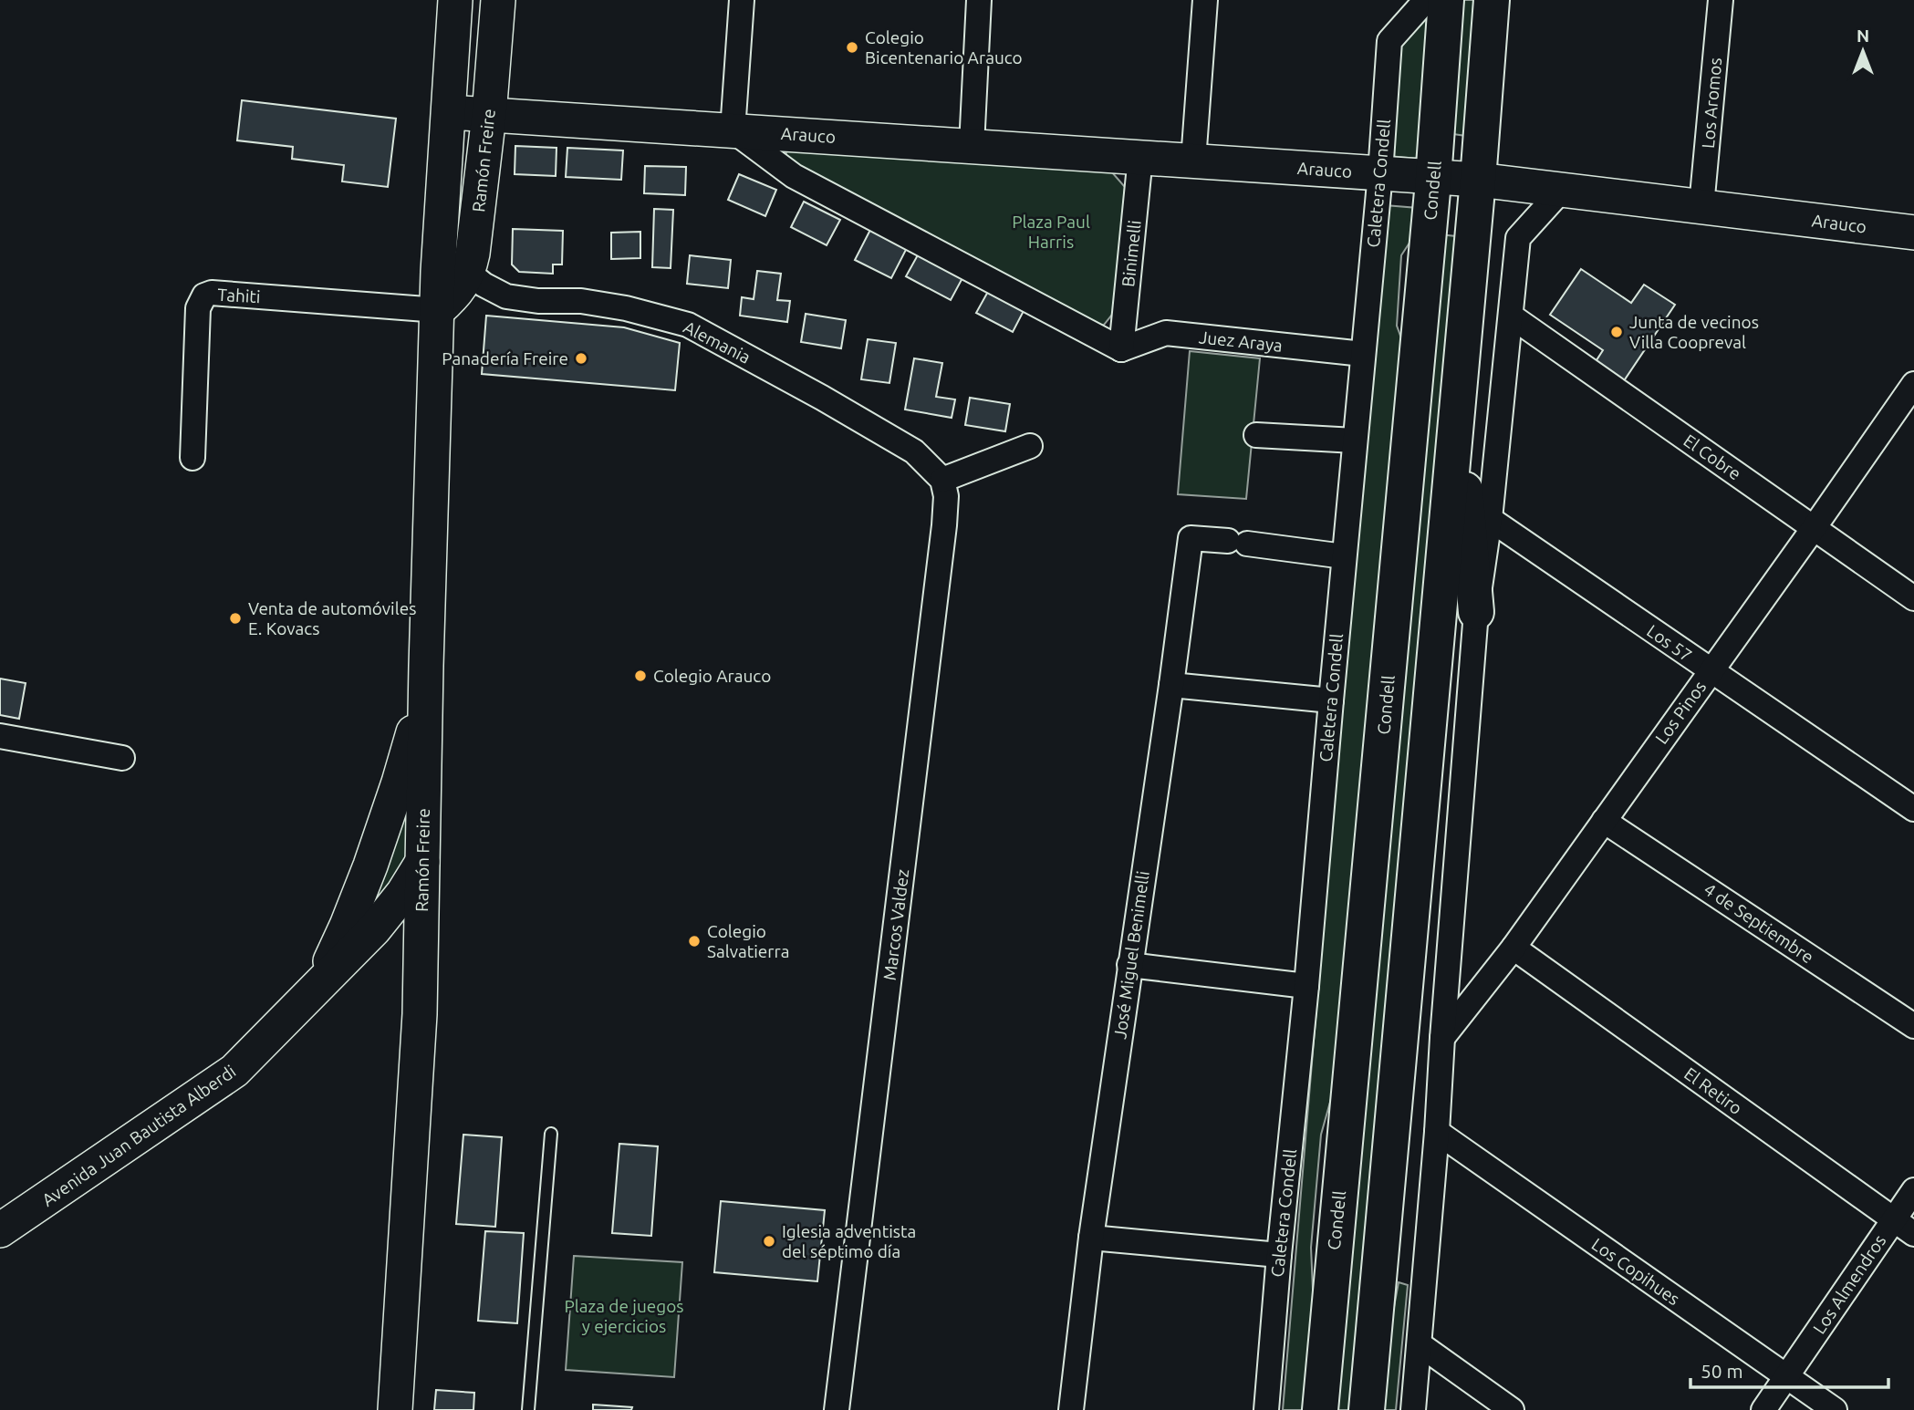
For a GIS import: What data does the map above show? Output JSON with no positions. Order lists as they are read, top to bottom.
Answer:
{
  "streets": {
    "main road": [
      "Arauco",
      "Ramón Freire",
      "Condell",
      "Avenida Juan Bautista Alberdi"
    ],
    "street": [
      "Los Aromos",
      "Caletera Condell",
      "Binimelli",
      "Tahiti",
      "Juez Araya",
      "Alemania",
      "El Cobre",
      "Los 57",
      "Los Pinos",
      "4 de Septiembre",
      "Marcos Valdez",
      "José Miguel Benimelli",
      "El Retiro",
      "Los Copihues",
      "Los Almendros"
    ]
  },
  "crossings": [
    ["Los Aromos", "Arauco"],
    ["Arauco", "Ramón Freire"],
    ["Arauco", "Caletera Condell"],
    ["Arauco", "Condell"],
    ["Arauco", "Binimelli"],
    ["Arauco", "Juez Araya"],
    ["Ramón Freire", "Tahiti"],
    ["Ramón Freire", "Alemania"],
    ["Ramón Freire", "Avenida Juan Bautista Alberdi"],
    ["Caletera Condell", "Juez Araya"],
    ["Caletera Condell", "José Miguel Benimelli"],
    ["Binimelli", "Juez Araya"],
    ["Alemania", "Marcos Valdez"],
    ["El Cobre", "Los Pinos"],
    ["Los 57", "Los Pinos"],
    ["Los Pinos", "4 de Septiembre"],
    ["Los Pinos", "El Retiro"],
    ["El Retiro", "Los Almendros"],
    ["Los Copihues", "Los Almendros"]
  ],
  "parks": ["Plaza Paul Harris", "Plaza de juegos y ejercicios"],
  "places": [
    "Colegio Bicentenario Arauco",
    "Junta de vecinos Villa Coopreval",
    "Panadería Freire",
    "Venta de automóviles E. Kovacs",
    "Colegio Arauco",
    "Colegio Salvatierra",
    "Iglesia adventista del séptimo día"
  ],
  "scale_bar": "50 m",
  "north": "top"
}
